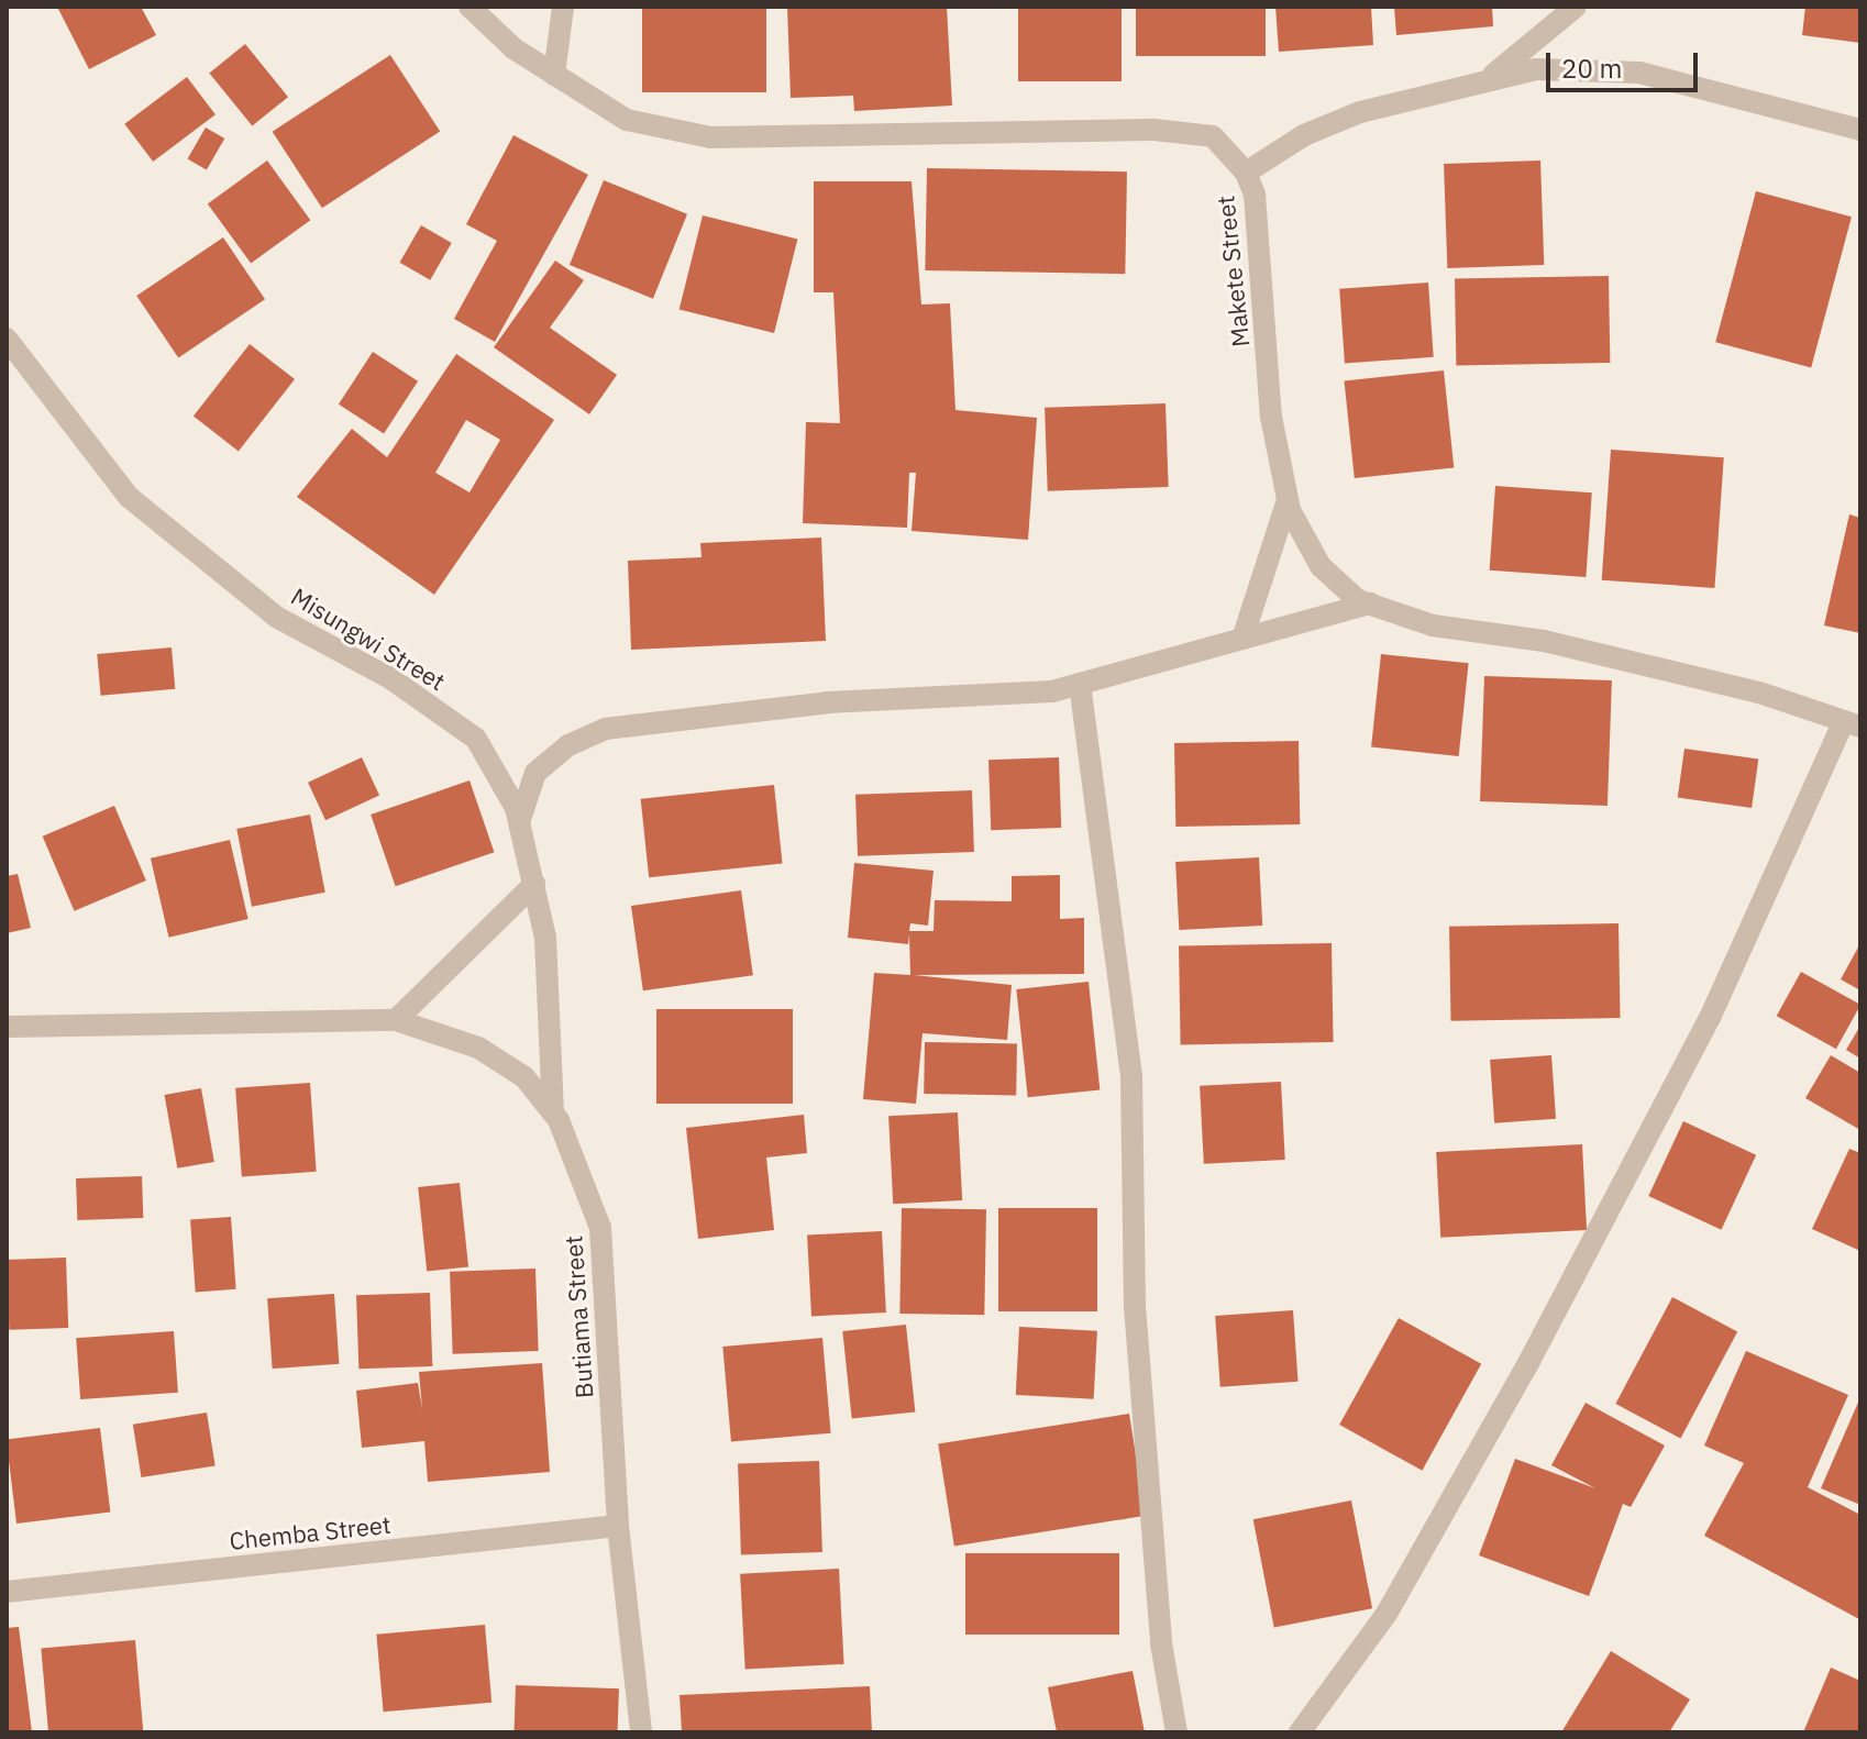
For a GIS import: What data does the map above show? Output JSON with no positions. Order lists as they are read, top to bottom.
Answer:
{
  "streets": {
    "street": [
      "Makete Street",
      "Misungwi Street",
      "Butiama Street",
      "Chemba Street"
    ]
  },
  "crossings": [
    ["Misungwi Street", "Butiama Street"],
    ["Butiama Street", "Chemba Street"]
  ],
  "scale_bar": "20 m"
}
